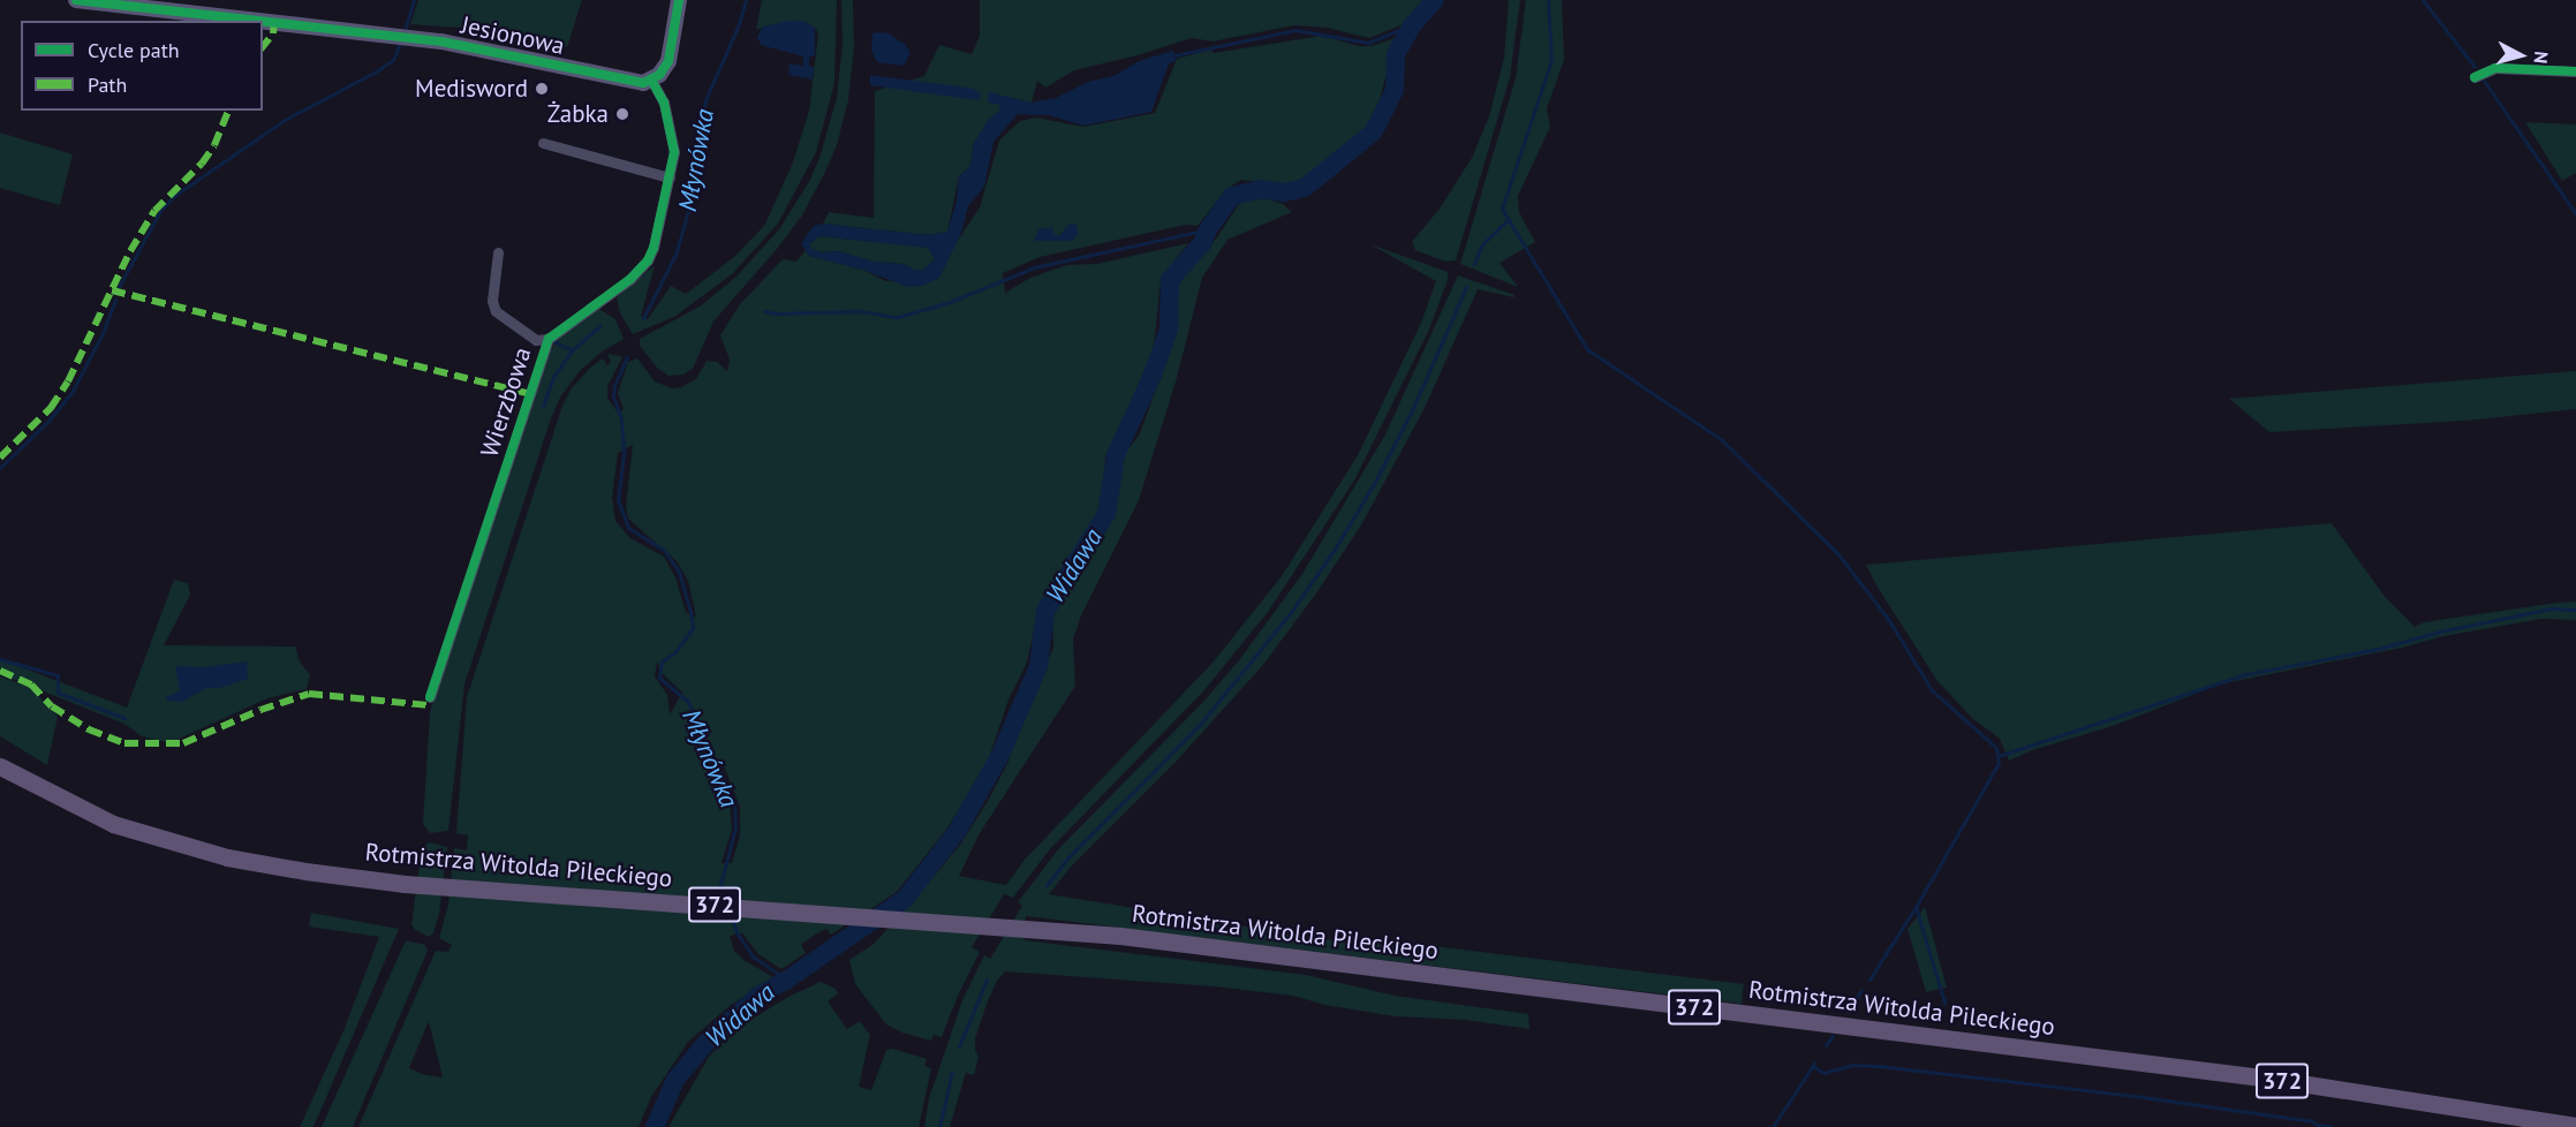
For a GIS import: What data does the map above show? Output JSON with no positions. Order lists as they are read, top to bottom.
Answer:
{
  "streets": {
    "main road": ["Rotmistrza Witolda Pileckiego", "372"],
    "street": ["Jesionowa", "Wierzbowa"]
  },
  "crossings": [
    ["Jesionowa", "Wierzbowa"]
  ],
  "water": ["Młynówka", "Widawa"],
  "places": ["Medisword", "Żabka"],
  "legend": ["Cycle path", "Path"],
  "north": "right"
}
